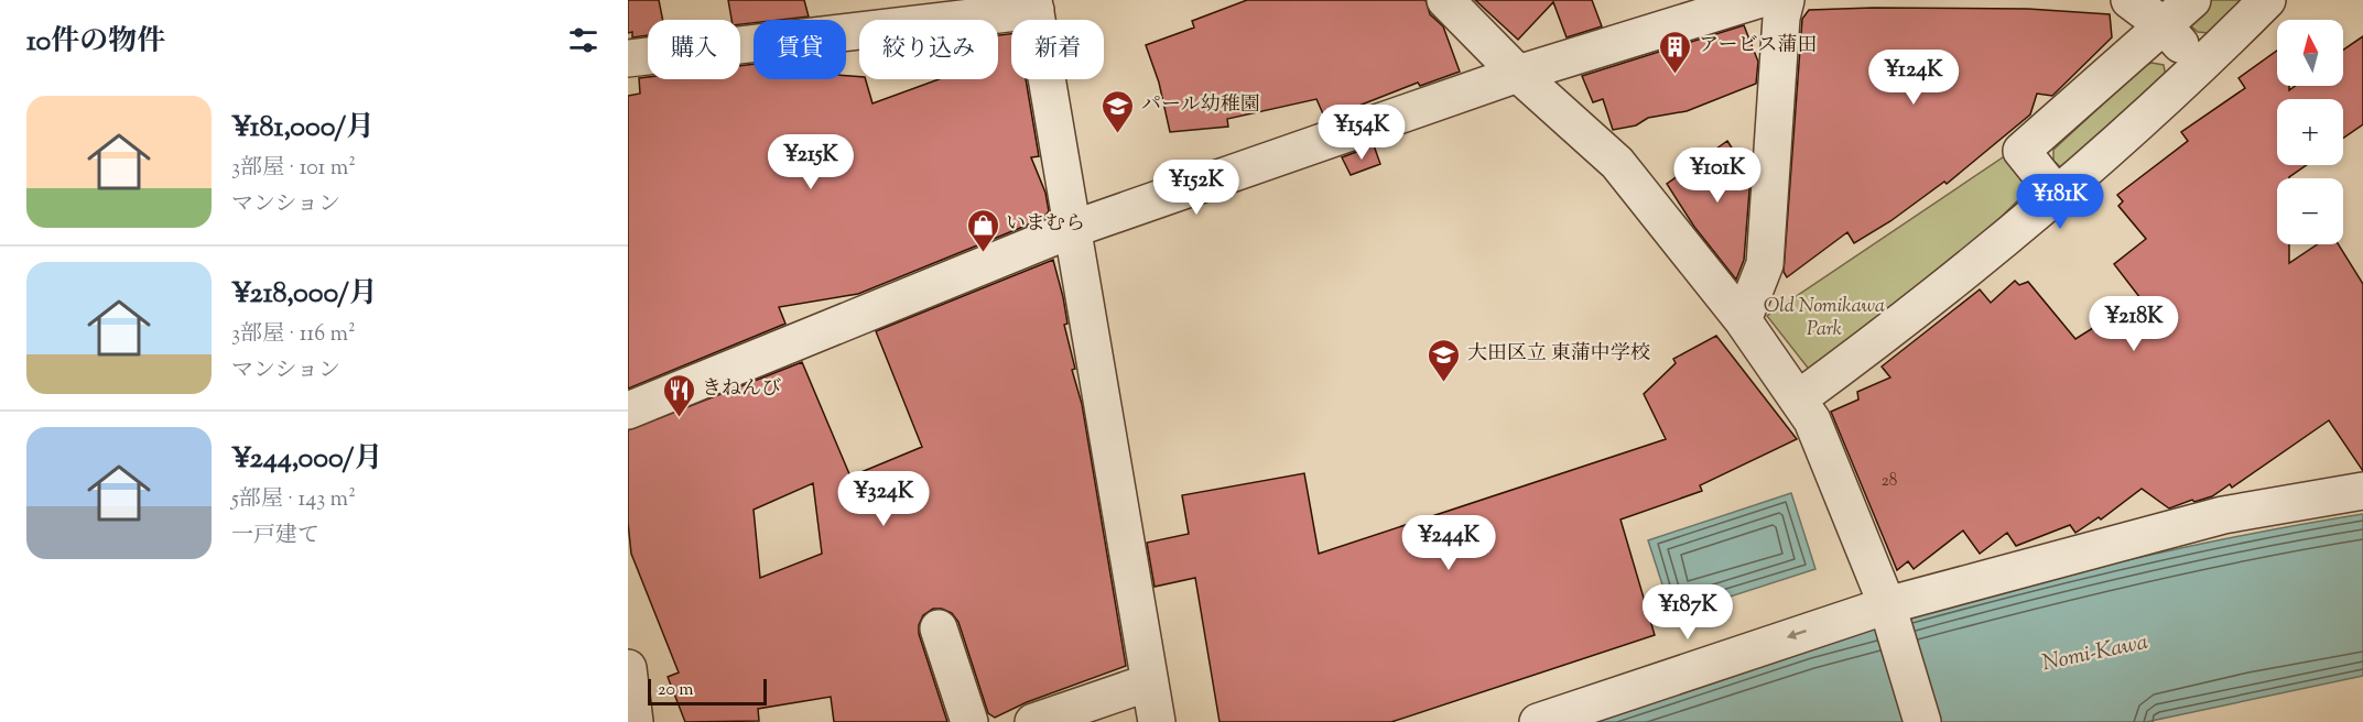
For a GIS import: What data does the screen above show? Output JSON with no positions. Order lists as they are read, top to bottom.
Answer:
{
  "water": ["Nomi-Kawa"],
  "parks": ["Old Nomikawa Park"],
  "places": {
    "building": ["アービス蒲田"],
    "school or university": ["パール幼稚園", "大田区立 東蒲中学校"],
    "shop": ["いまむら"],
    "restaurant": ["きねんび"]
  },
  "house_numbers": ["28"],
  "scale_bar": "20 m",
  "north": "top",
  "page": {
    "heading": "10件の物件",
    "map_buttons": ["+", "−"],
    "chip": [
      "購入",
      "賃貸",
      "絞り込み",
      "新着"
    ],
    "price": [
      "¥124K",
      "¥154K",
      "¥215K",
      "¥101K",
      "¥152K",
      "¥181K",
      "¥218K",
      "¥324K",
      "¥244K",
      "¥187K"
    ],
    "list": [
      {
        "name": "¥181,000/月",
        "note": "3部屋 · 101 m² · マンション"
      },
      {
        "name": "¥218,000/月",
        "note": "3部屋 · 116 m² · マンション"
      },
      {
        "name": "¥244,000/月",
        "note": "5部屋 · 143 m² · 一戸建て"
      }
    ],
    "scale": "20 m"
  }
}
